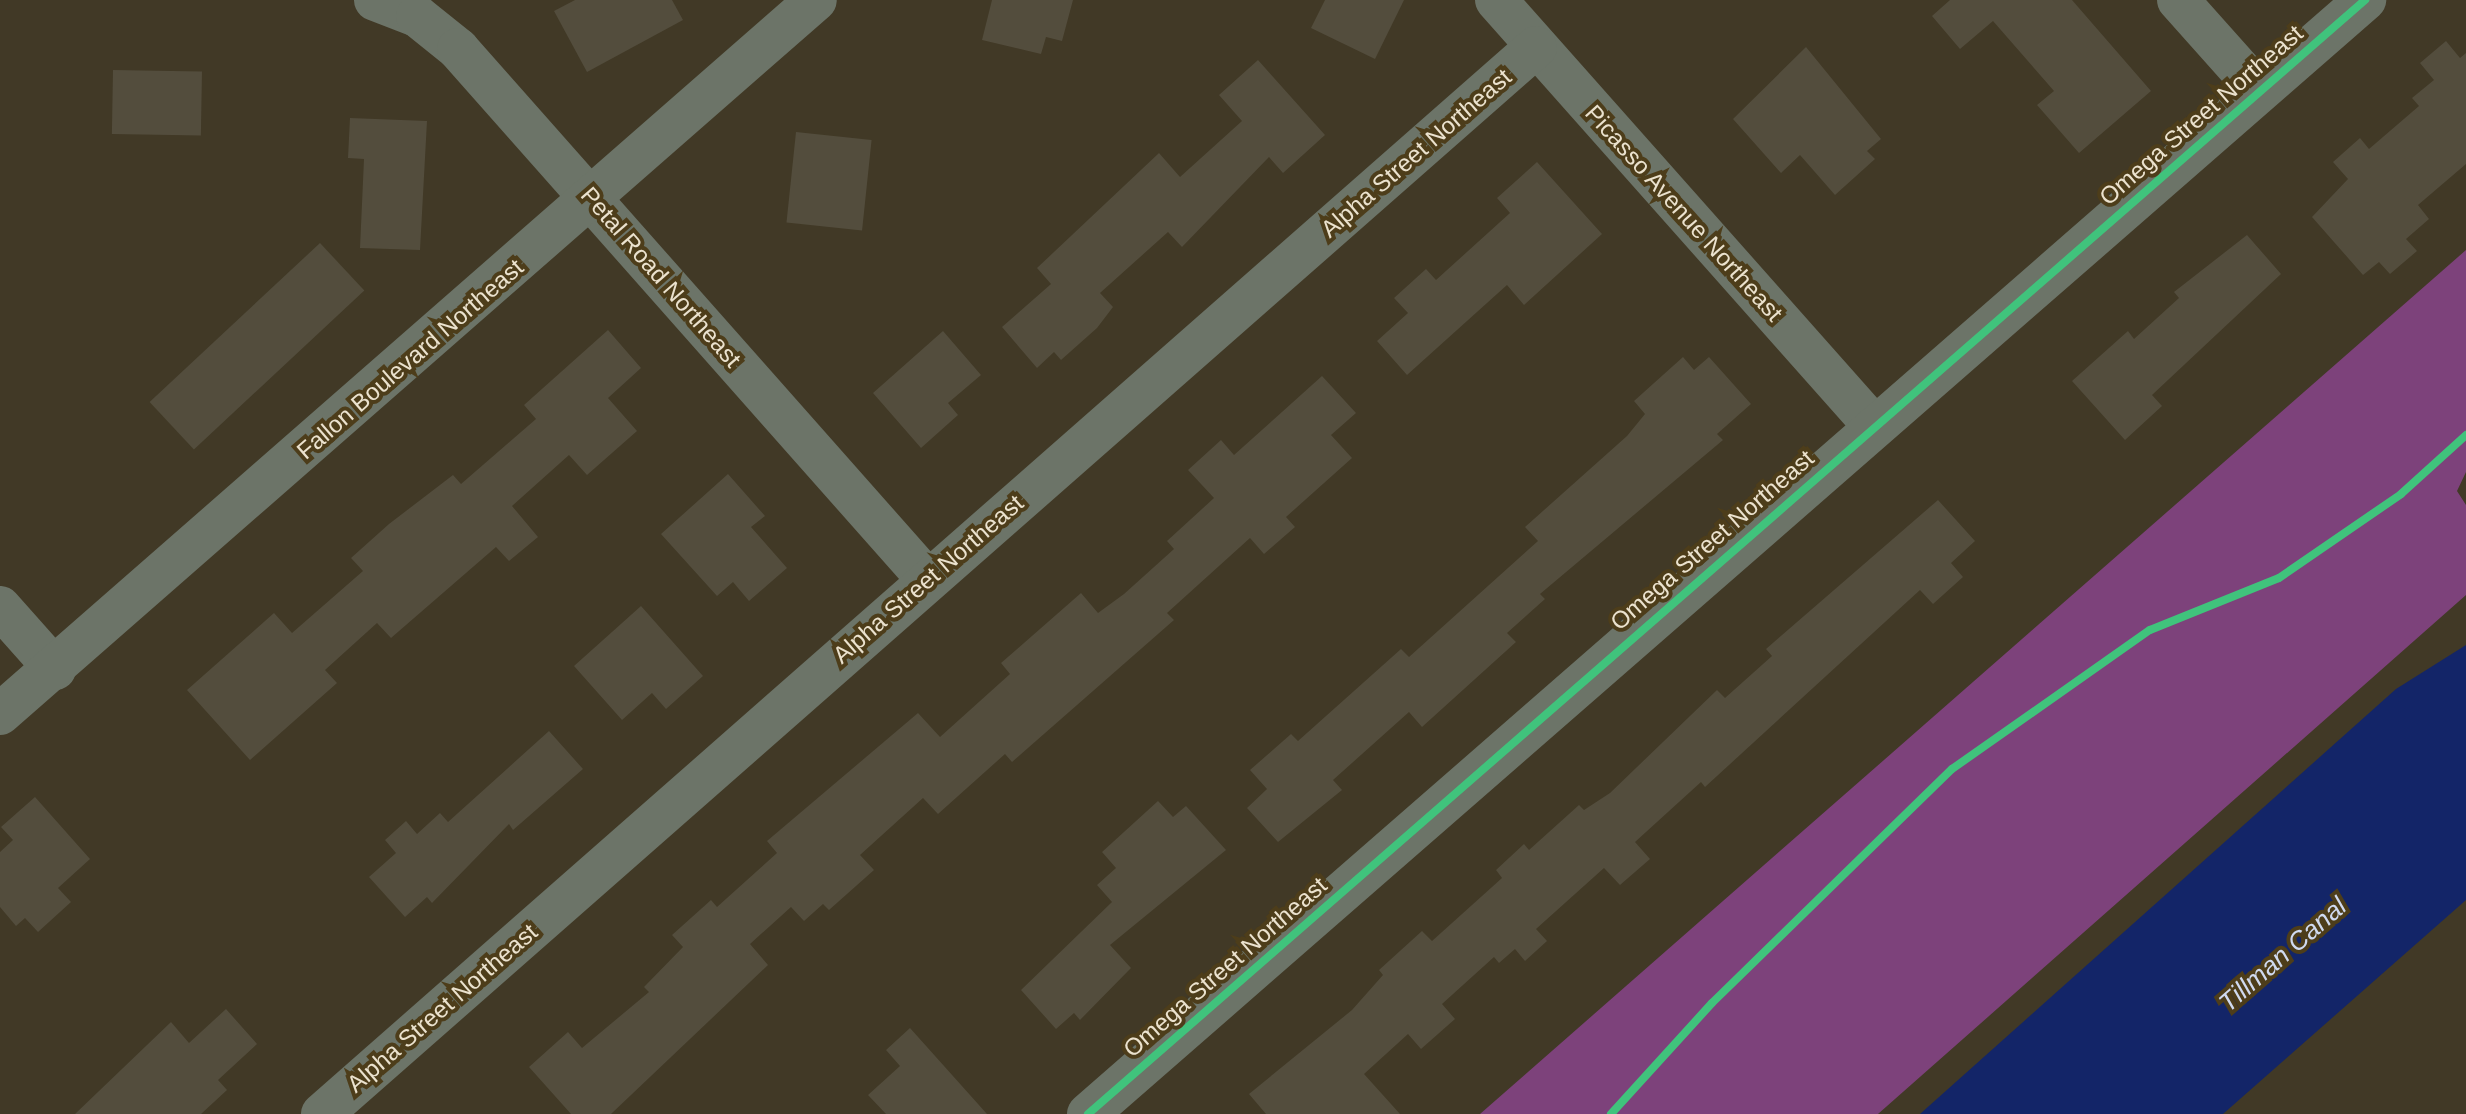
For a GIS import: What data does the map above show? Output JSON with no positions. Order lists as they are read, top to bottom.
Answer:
{
  "streets": {
    "street": [
      "Omega Street Northeast",
      "Alpha Street Northeast",
      "Picasso Avenue Northeast",
      "Petal Road Northeast",
      "Fallon Boulevard Northeast"
    ]
  },
  "crossings": [
    ["Omega Street Northeast", "Picasso Avenue Northeast"],
    ["Alpha Street Northeast", "Picasso Avenue Northeast"],
    ["Alpha Street Northeast", "Petal Road Northeast"],
    ["Petal Road Northeast", "Fallon Boulevard Northeast"]
  ],
  "water": ["Tillman Canal"]
}
